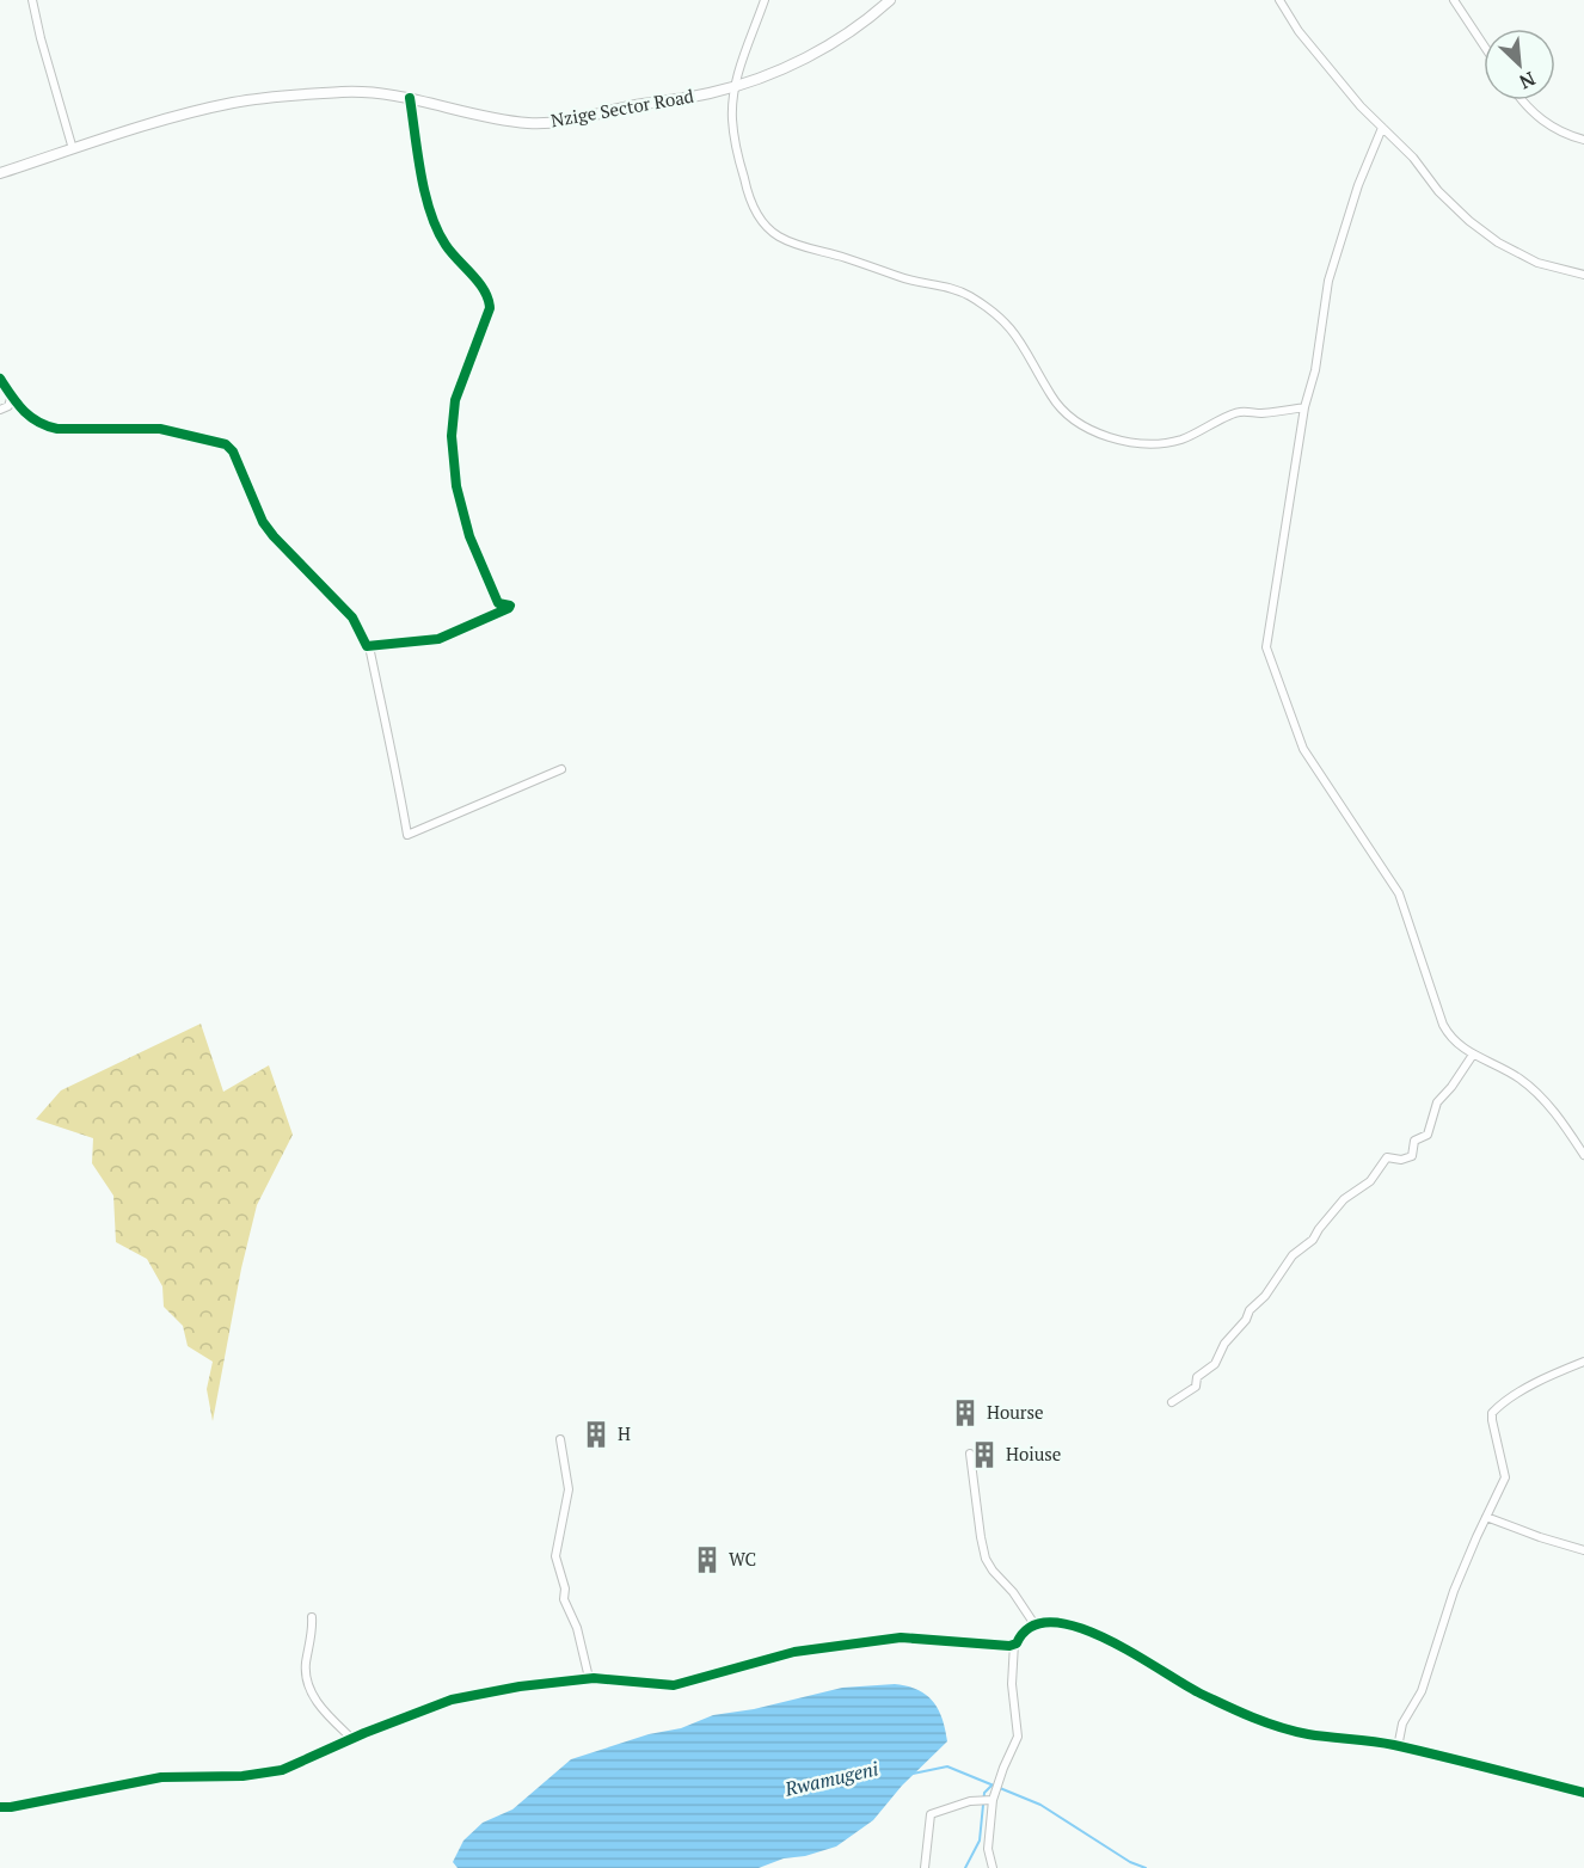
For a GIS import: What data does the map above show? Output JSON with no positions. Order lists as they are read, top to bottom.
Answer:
{
  "streets": {
    "main road": ["Nzige Sector Road"]
  },
  "water": ["Rwamugeni"],
  "places": {
    "building": [
      "Hourse",
      "H",
      "Hoiuse",
      "WC"
    ]
  },
  "north": "bottom right"
}
